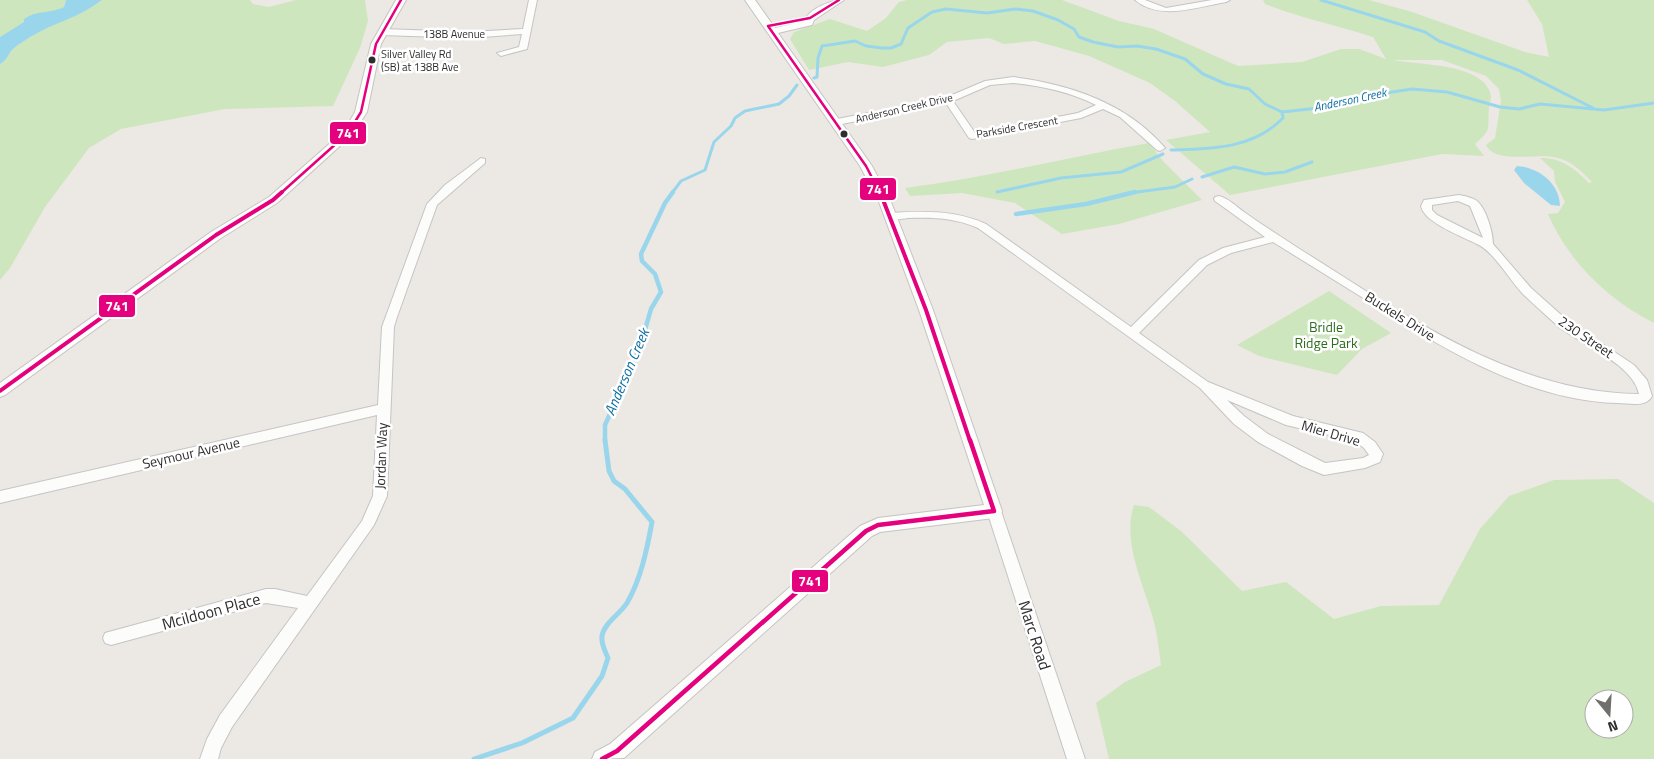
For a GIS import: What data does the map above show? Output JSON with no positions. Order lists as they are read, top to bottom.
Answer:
{
  "streets": {
    "street": [
      "138B Avenue",
      "Anderson Creek Drive",
      "Parkside Crescent",
      "Buckels Drive",
      "230 Street",
      "Mier Drive",
      "Seymour Avenue",
      "Jordan Way",
      "Mcildoon Place",
      "Marc Road"
    ]
  },
  "crossings": [
    ["Anderson Creek Drive", "Parkside Crescent"],
    ["Buckels Drive", "230 Street"],
    ["Seymour Avenue", "Jordan Way"],
    ["Jordan Way", "Mcildoon Place"]
  ],
  "water": ["Anderson Creek"],
  "parks": ["Bridle Ridge Park"],
  "places": ["Silver Valley Rd (SB) at 138B Ave"],
  "lines": ["transit line 741"],
  "north": "bottom"
}
